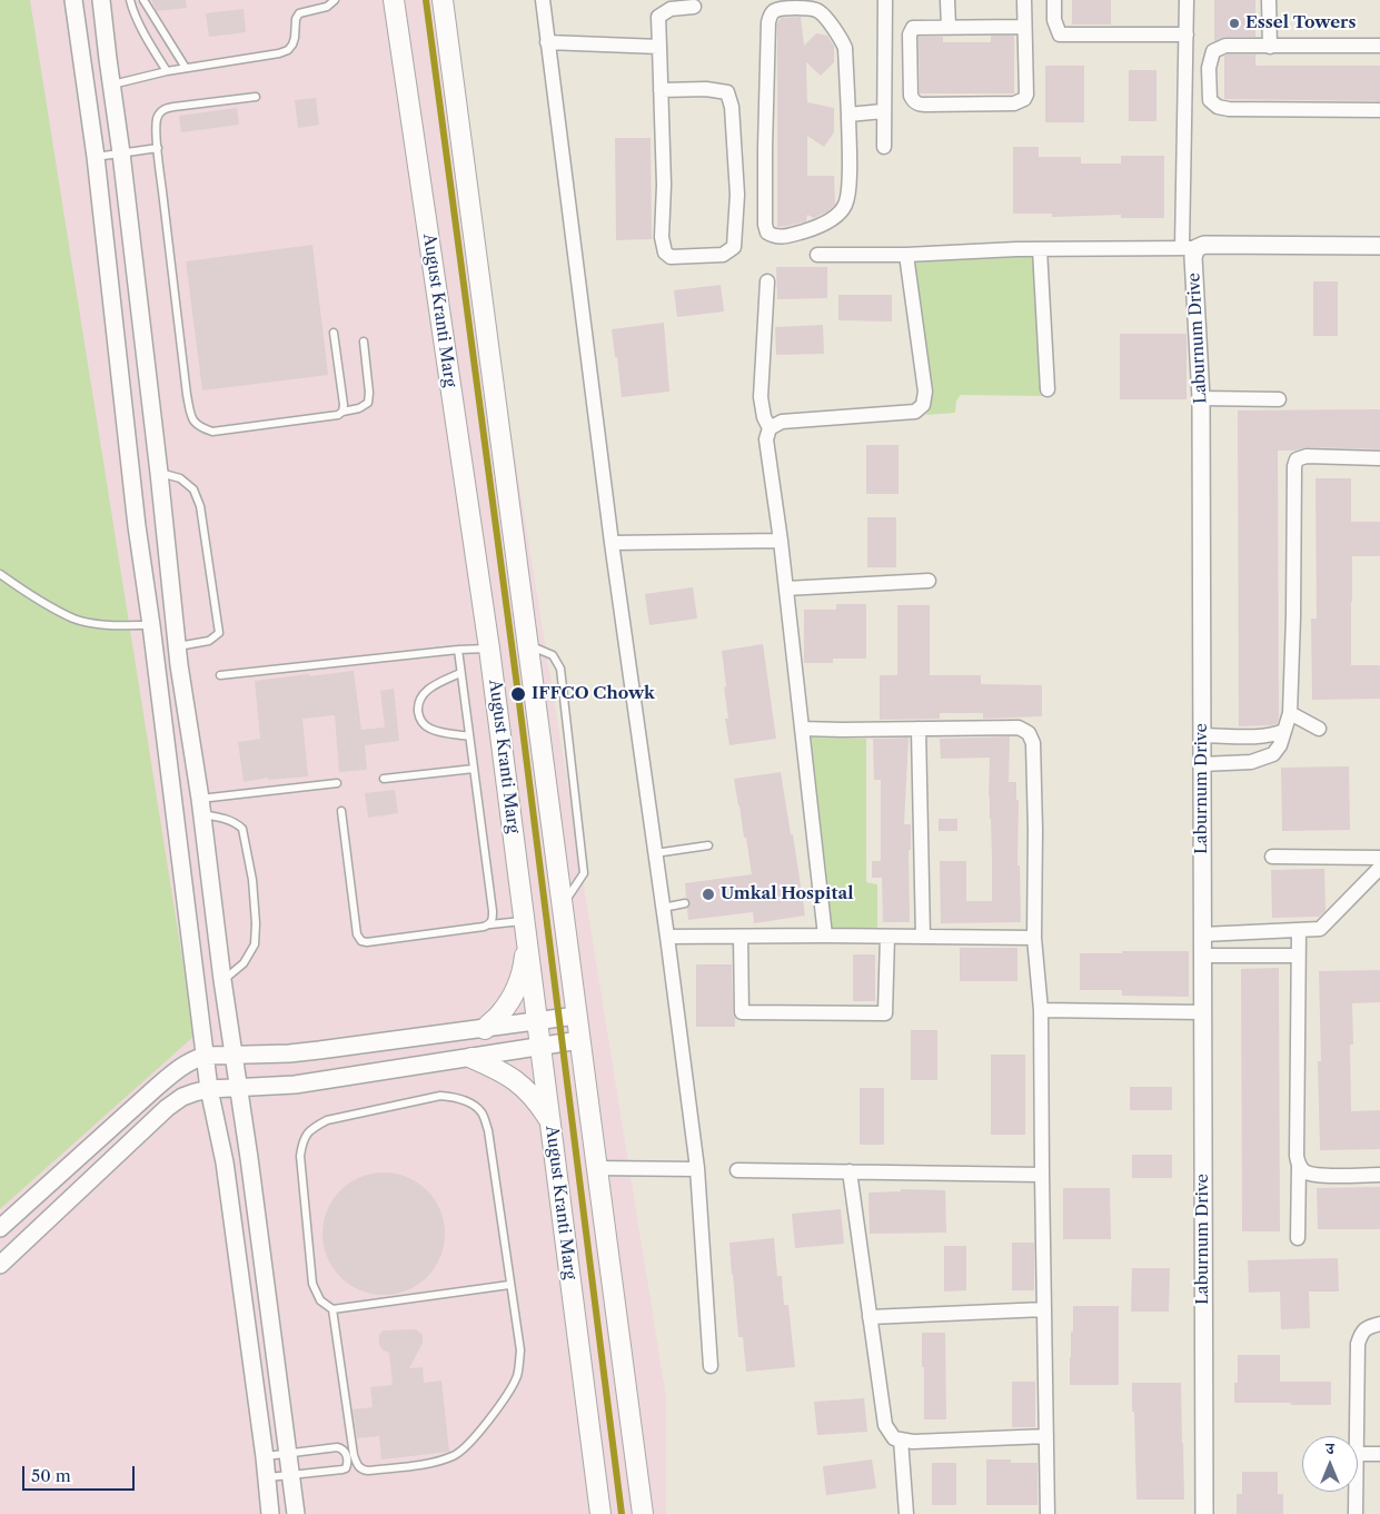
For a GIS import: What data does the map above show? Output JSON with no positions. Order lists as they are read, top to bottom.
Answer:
{
  "streets": {
    "main road": ["August Kranti Marg"],
    "street": ["Laburnum Drive"]
  },
  "places": ["Essel Towers", "IFFCO Chowk", "Umkal Hospital"],
  "scale_bar": "50 m",
  "north": "top"
}
